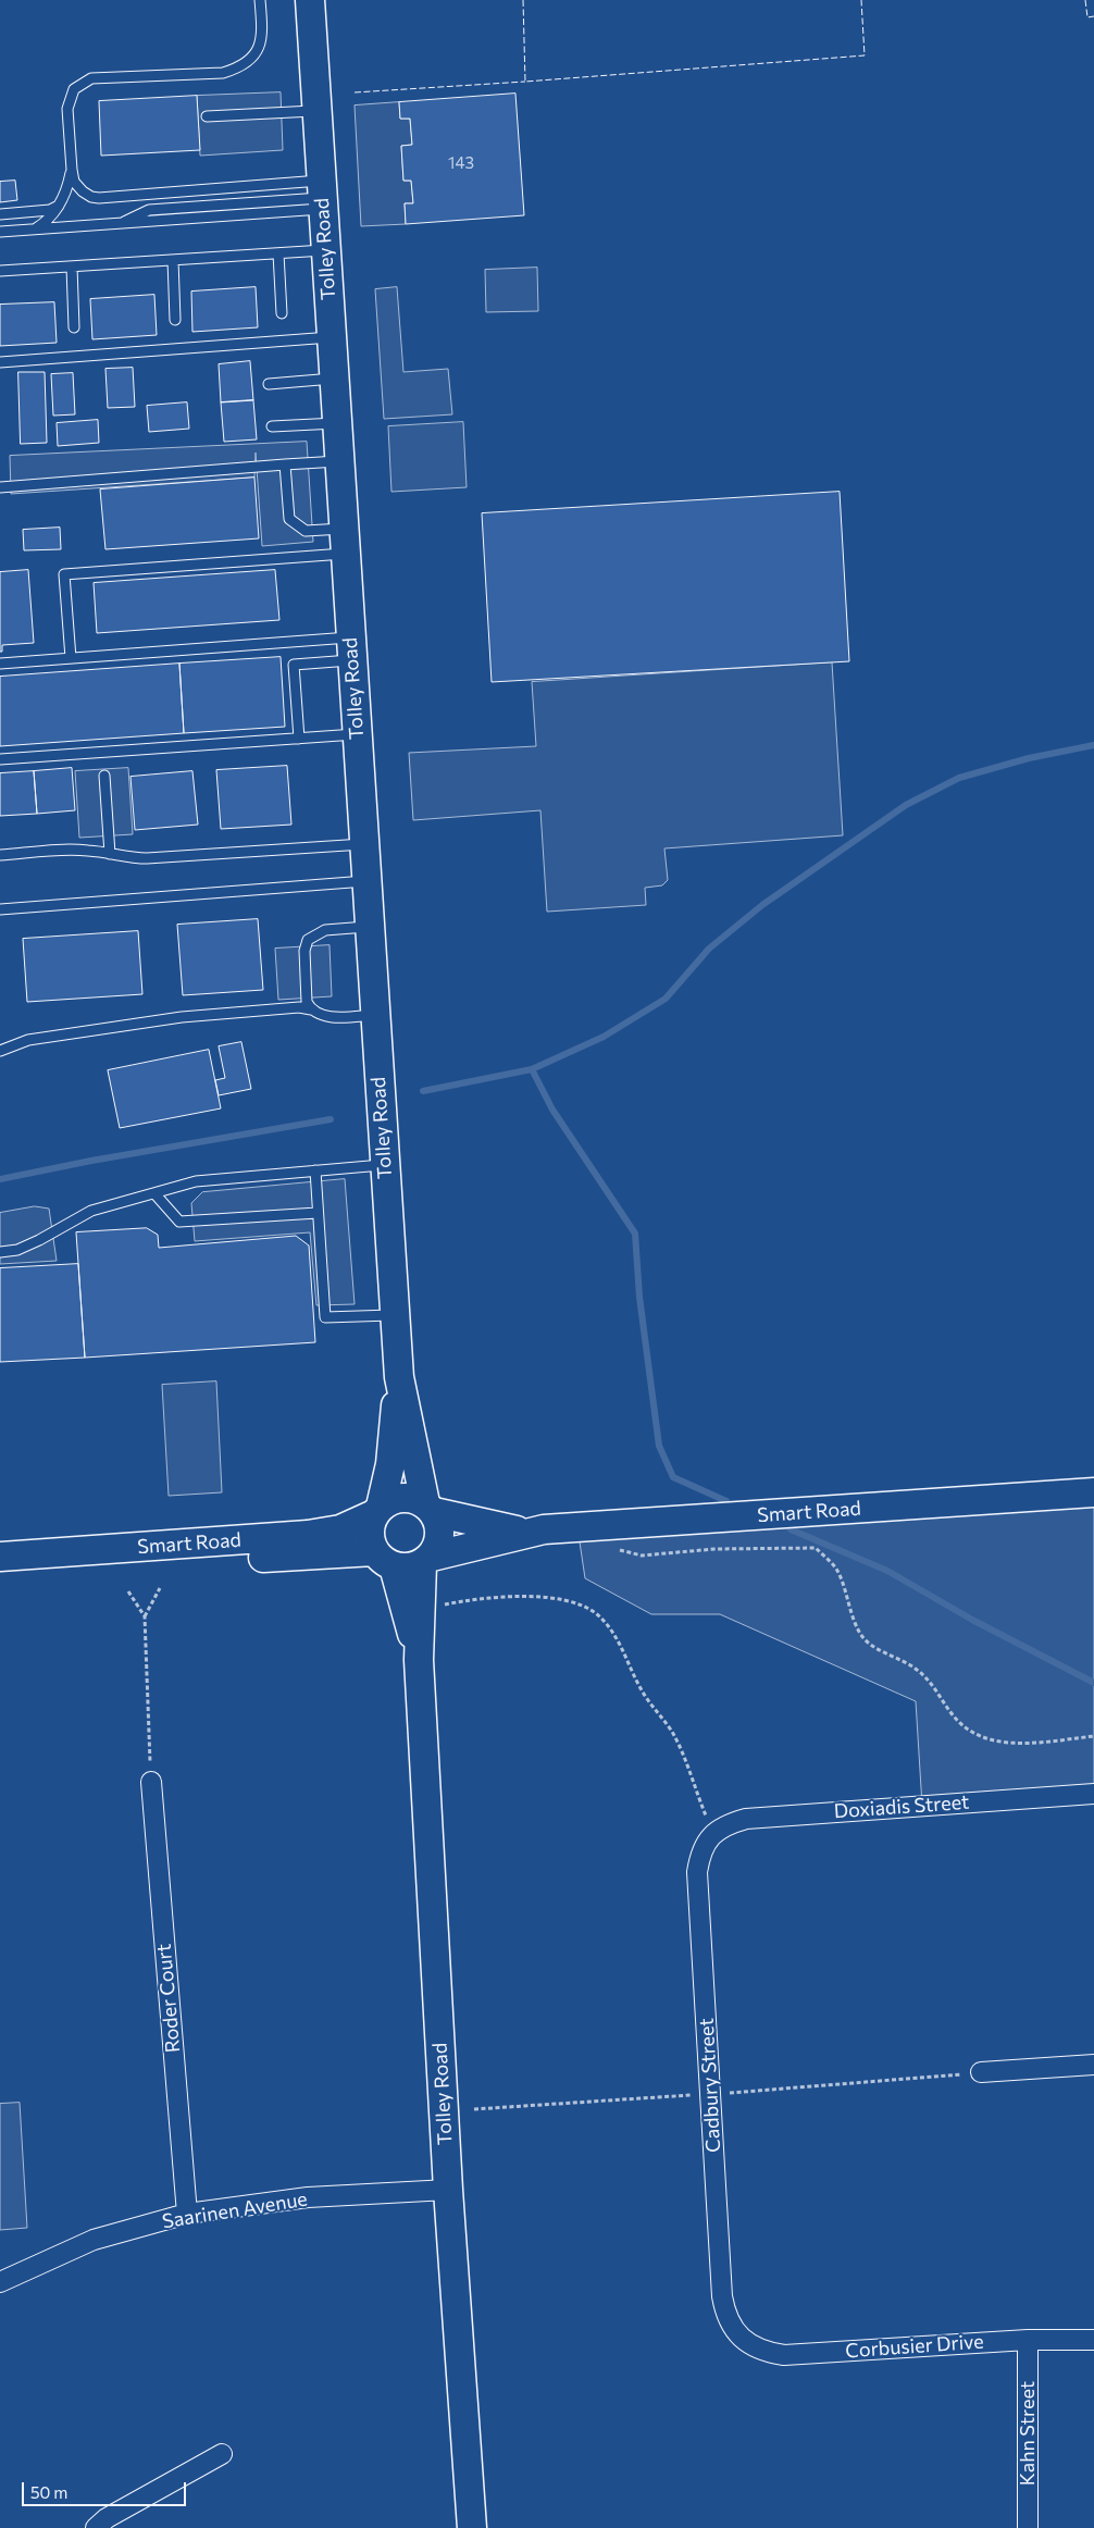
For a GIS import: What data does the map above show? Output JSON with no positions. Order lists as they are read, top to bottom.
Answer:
{
  "streets": {
    "main road": ["Tolley Road", "Smart Road"],
    "street": [
      "Doxiadis Street",
      "Roder Court",
      "Cadbury Street",
      "Saarinen Avenue",
      "Corbusier Drive",
      "Kahn Street"
    ]
  },
  "crossings": [
    ["Tolley Road", "Smart Road"],
    ["Tolley Road", "Saarinen Avenue"],
    ["Doxiadis Street", "Cadbury Street"],
    ["Roder Court", "Saarinen Avenue"],
    ["Cadbury Street", "Corbusier Drive"],
    ["Corbusier Drive", "Kahn Street"]
  ],
  "house_numbers": ["143"],
  "scale_bar": "50 m"
}
